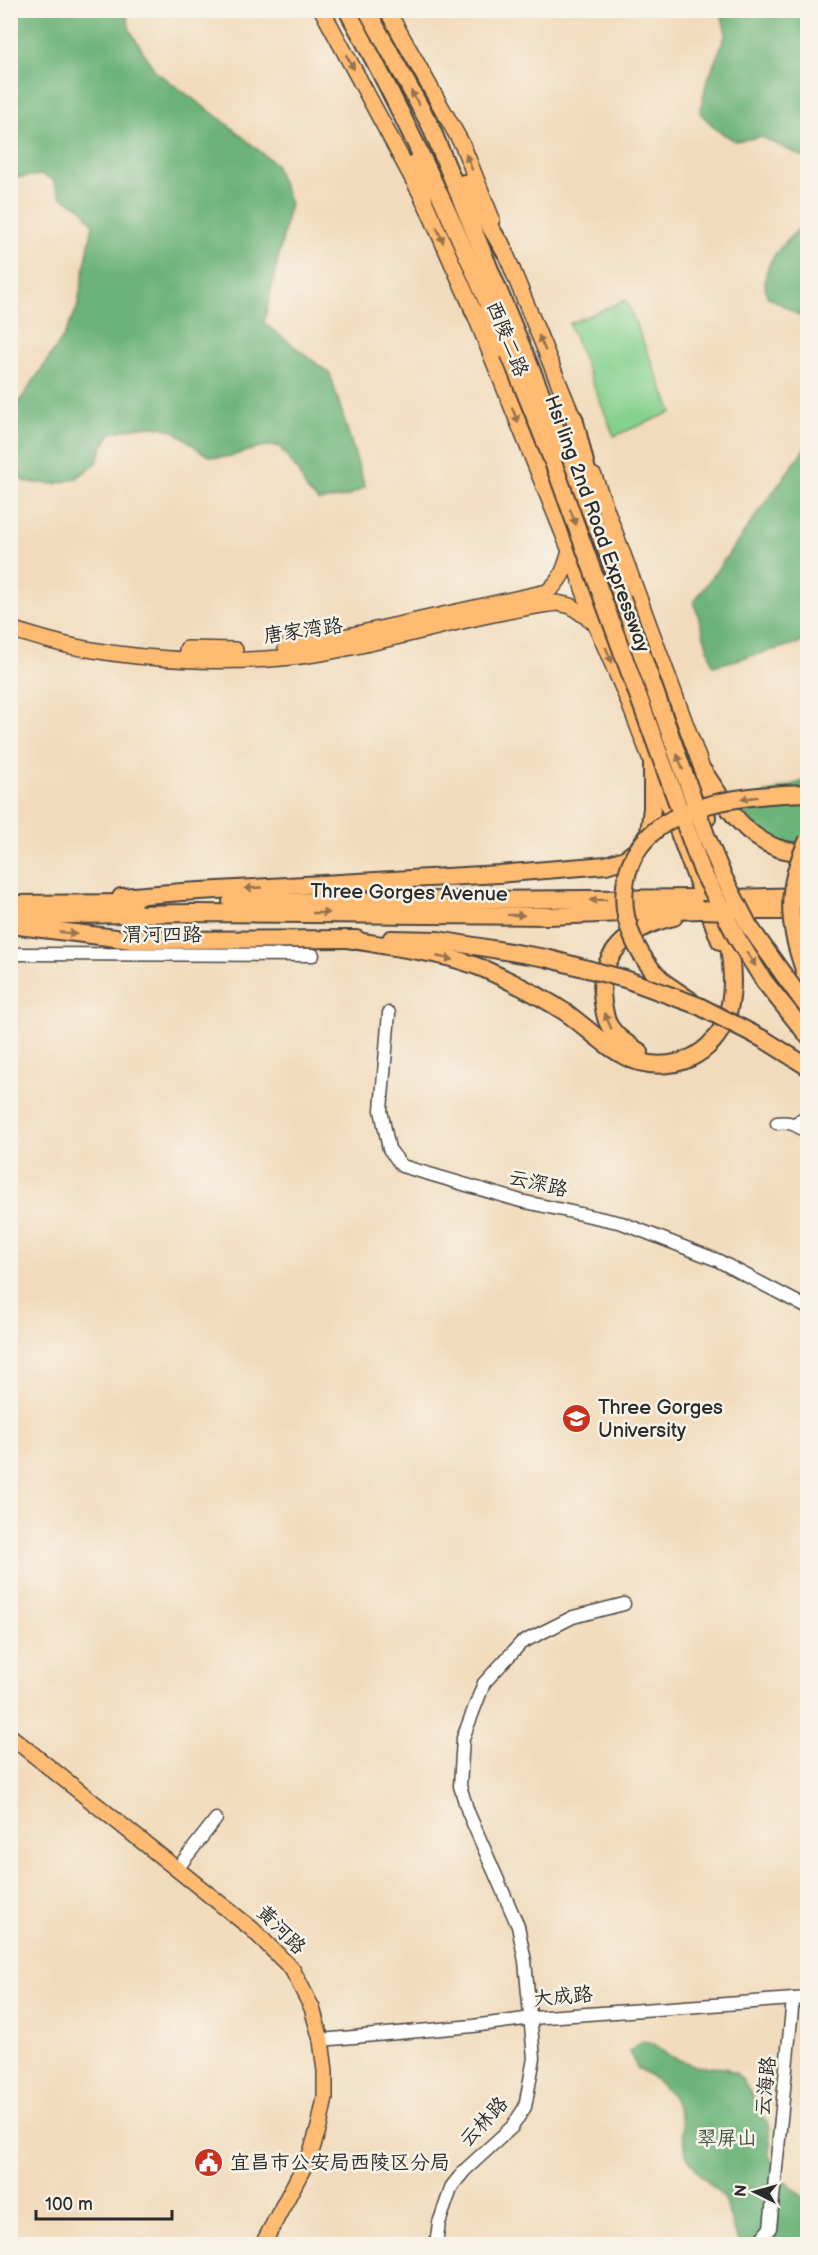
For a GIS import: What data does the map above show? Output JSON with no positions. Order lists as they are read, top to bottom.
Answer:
{
  "streets": {
    "highway": ["Hsi ling 2nd Road Expressway", "Three Gorges Avenue"],
    "main road": ["西陵二路", "唐家湾路", "黄河路"],
    "street": [
      "渭河四路",
      "云深路",
      "大成路",
      "云海路",
      "云林路"
    ]
  },
  "crossings": [
    ["西陵二路", "唐家湾路"],
    ["黄河路", "大成路"],
    ["大成路", "云海路"],
    ["大成路", "云林路"]
  ],
  "parks": ["翠屏山"],
  "places": {
    "school or university": ["Three Gorges University"],
    "public building": ["宜昌市公安局西陵区分局"]
  },
  "scale_bar": "100 m",
  "north": "left"
}
